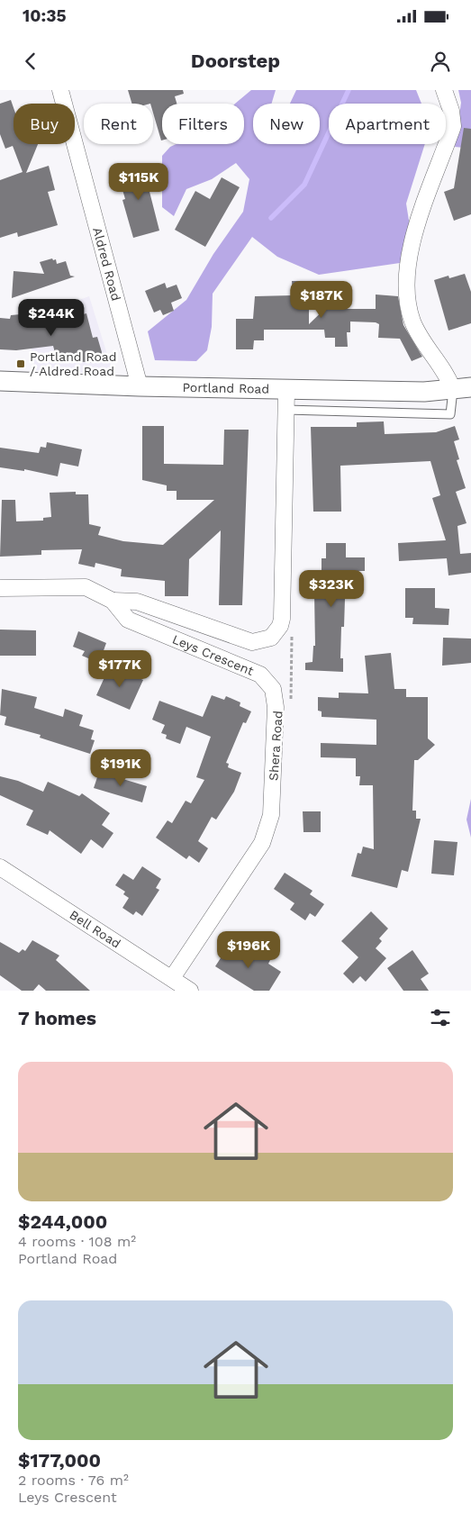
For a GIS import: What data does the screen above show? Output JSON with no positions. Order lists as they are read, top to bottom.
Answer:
{
  "streets": {
    "street": [
      "Aldred Road",
      "Portland Road",
      "Leys Crescent",
      "Shera Road",
      "Bell Road"
    ]
  },
  "crossings": [
    ["Aldred Road", "Portland Road"],
    ["Leys Crescent", "Shera Road"],
    ["Shera Road", "Bell Road"]
  ],
  "places": {
    "transit": ["Portland Road / Aldred Road"]
  },
  "page": {
    "status": "10:35",
    "header": "Doorstep",
    "chip": [
      "Buy",
      "Rent",
      "Filters",
      "New",
      "Apartment"
    ],
    "price": [
      "$115K",
      "$187K",
      "$244K",
      "$323K",
      "$177K",
      "$191K",
      "$196K"
    ],
    "heading": "7 homes",
    "list": [
      {
        "name": "$244,000",
        "note": "4 rooms · 108 m² · Portland Road"
      },
      {
        "name": "$177,000",
        "note": "2 rooms · 76 m² · Leys Crescent"
      }
    ]
  }
}
